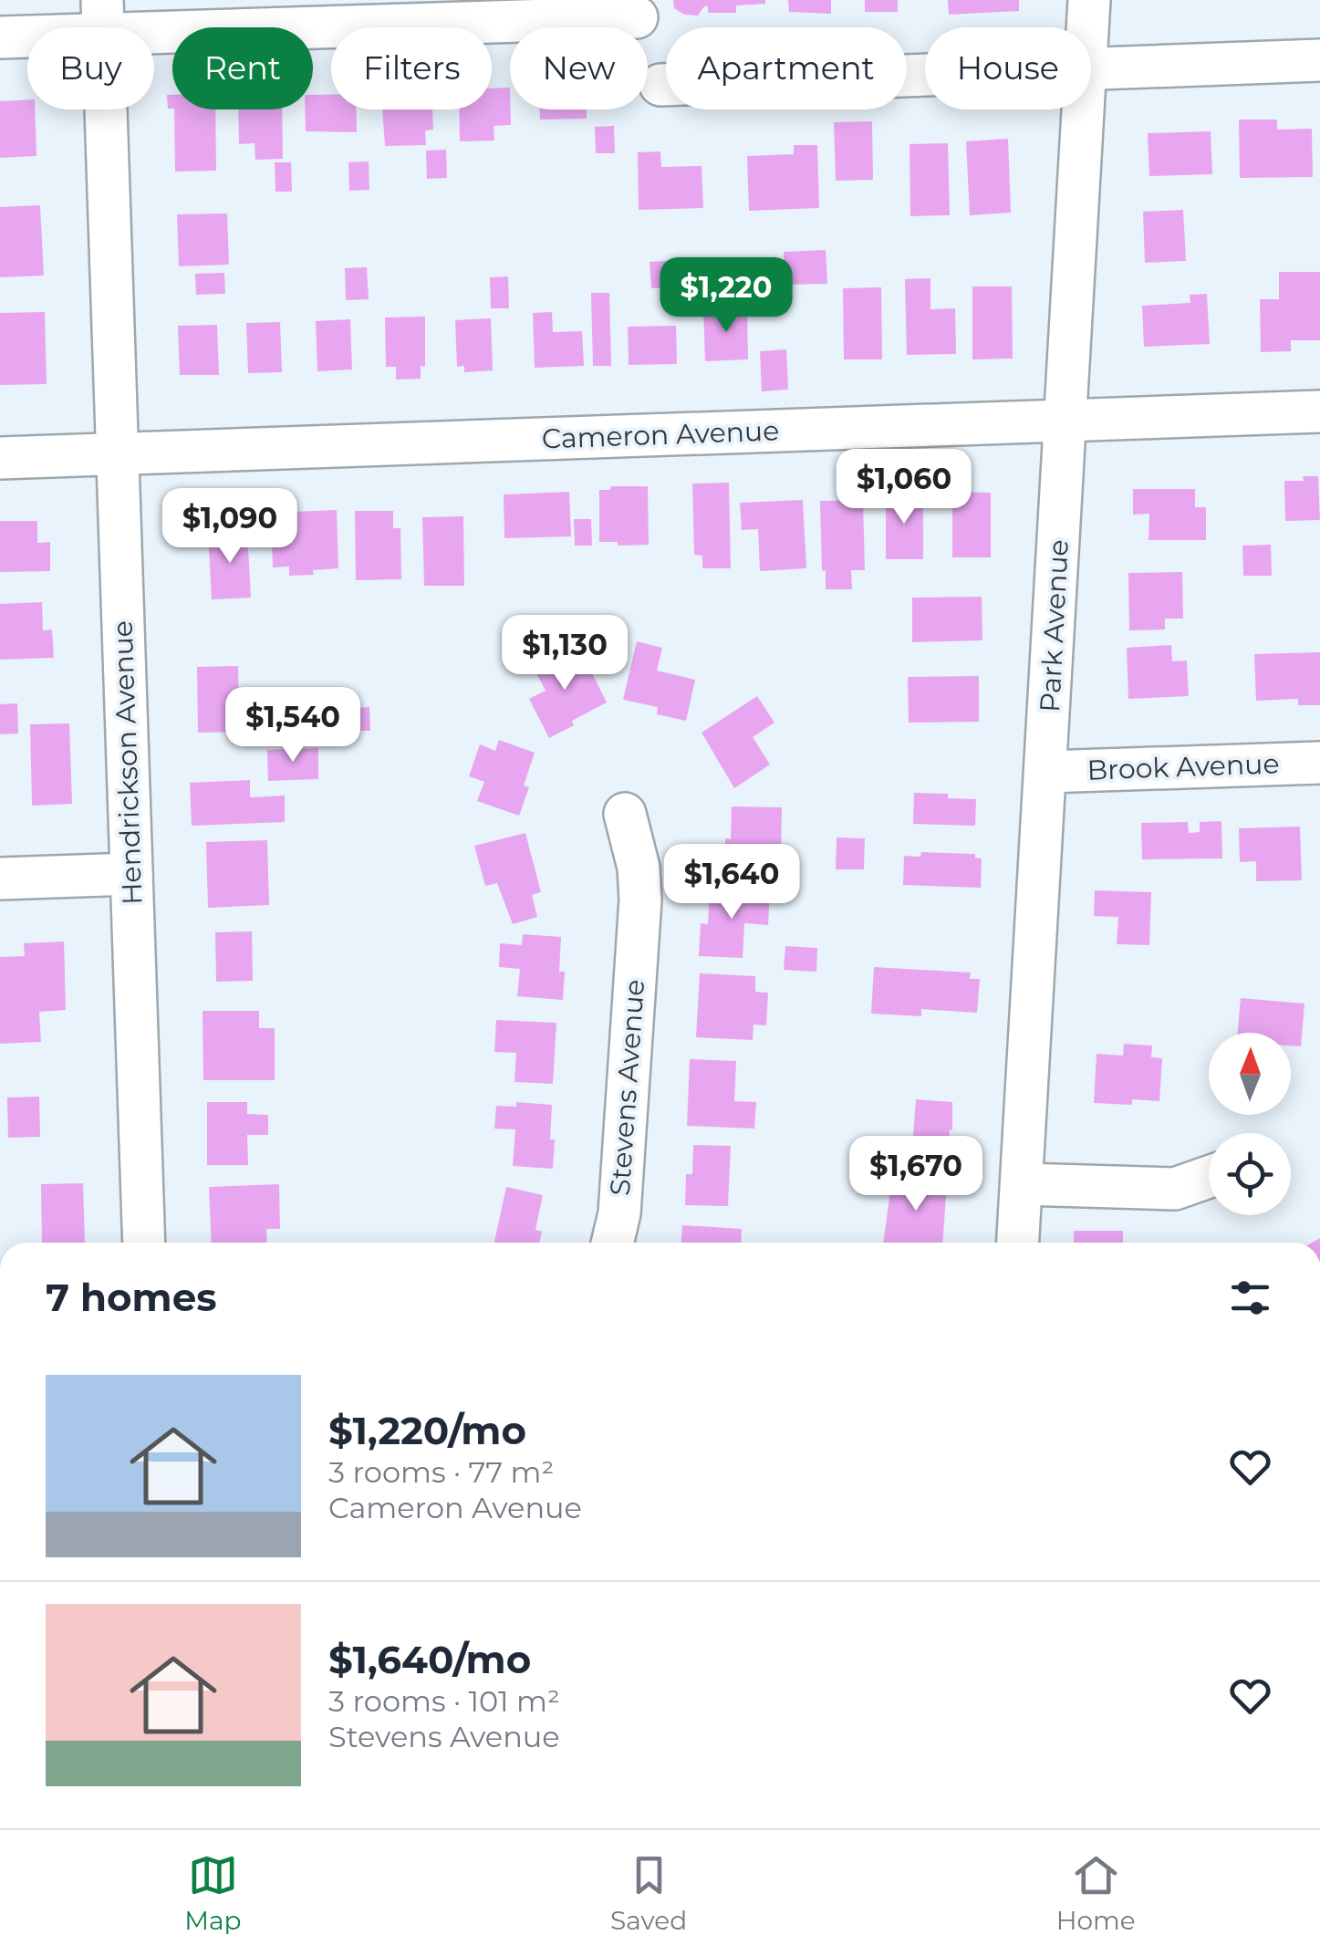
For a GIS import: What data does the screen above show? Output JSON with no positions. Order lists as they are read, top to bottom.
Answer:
{
  "streets": {
    "street": [
      "Cameron Avenue",
      "Park Avenue",
      "Hendrickson Avenue",
      "Brook Avenue",
      "Stevens Avenue"
    ]
  },
  "crossings": [
    ["Cameron Avenue", "Park Avenue"],
    ["Cameron Avenue", "Hendrickson Avenue"],
    ["Park Avenue", "Brook Avenue"]
  ],
  "north": "top",
  "page": {
    "chip": [
      "Buy",
      "Rent",
      "Filters",
      "New",
      "Apartment",
      "House"
    ],
    "price": [
      "$1,220",
      "$1,060",
      "$1,090",
      "$1,130",
      "$1,540",
      "$1,640",
      "$1,670"
    ],
    "heading": "7 homes",
    "list": [
      {
        "name": "$1,220/mo",
        "note": "3 rooms · 77 m² · Cameron Avenue"
      },
      {
        "name": "$1,640/mo",
        "note": "3 rooms · 101 m² · Stevens Avenue"
      }
    ],
    "tabs": ["Map", "Saved", "Home"]
  }
}
